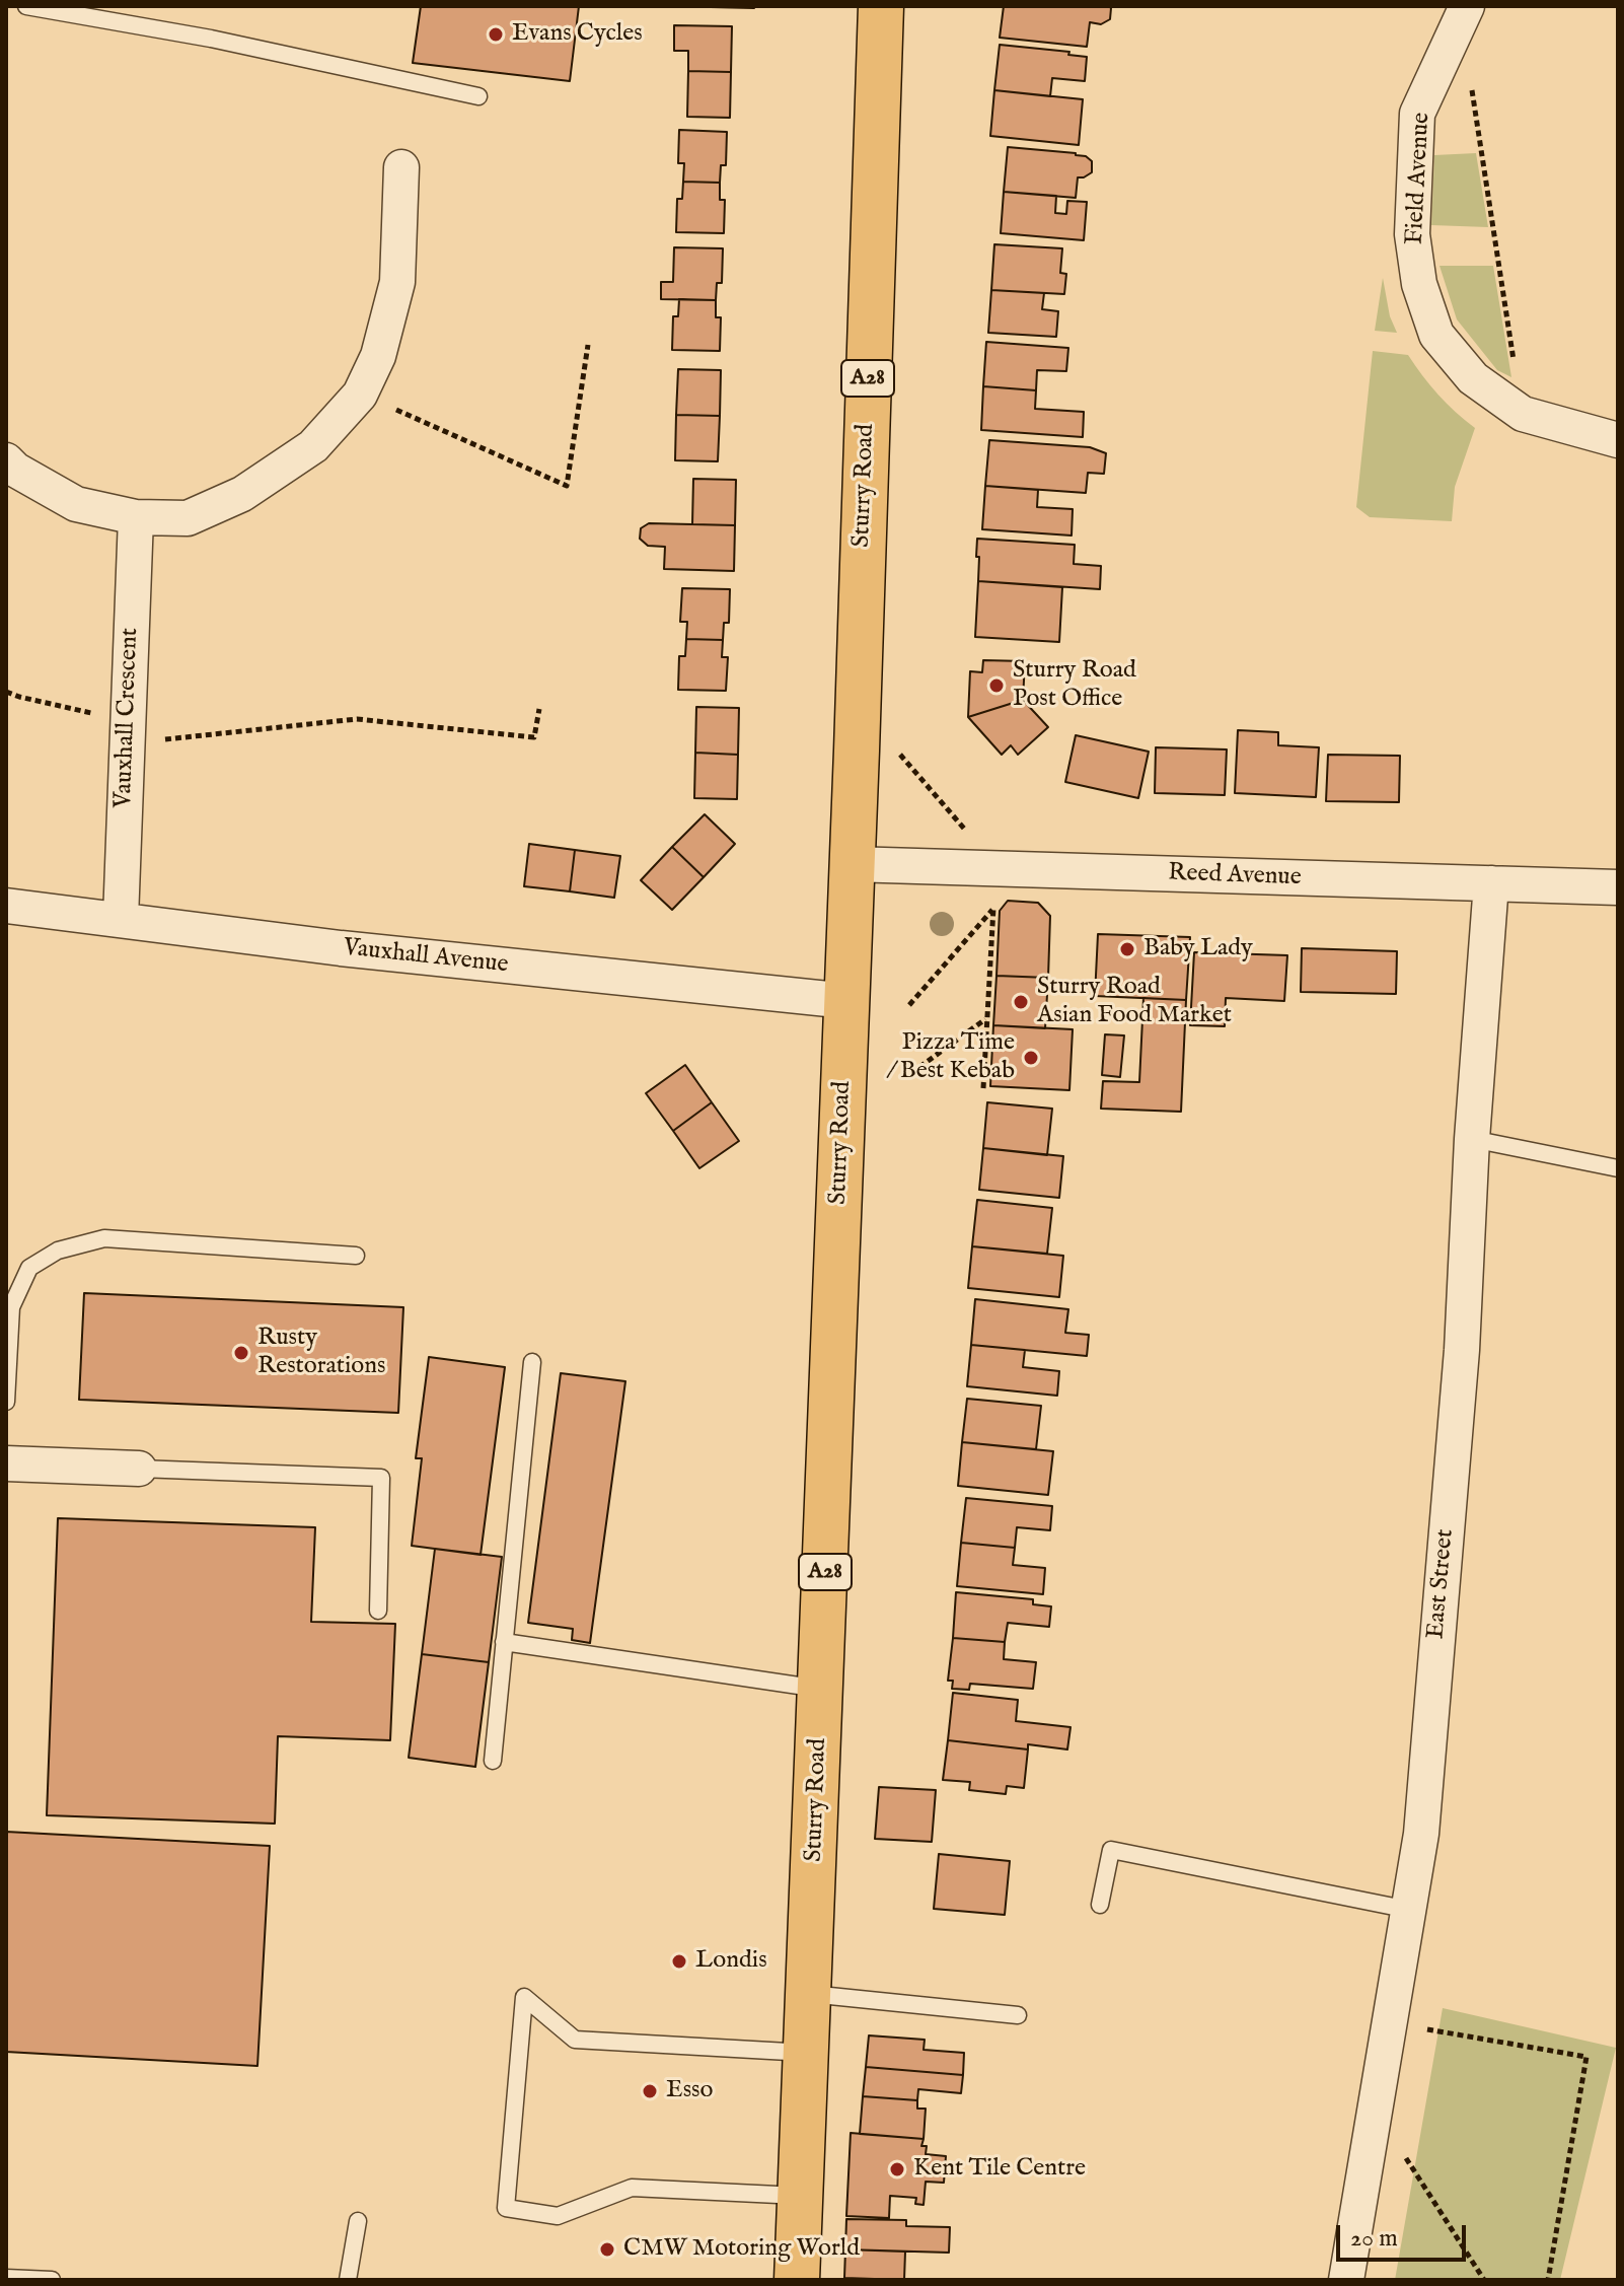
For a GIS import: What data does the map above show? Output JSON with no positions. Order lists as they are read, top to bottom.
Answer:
{
  "streets": {
    "highway": ["A28", "Sturry Road"],
    "street": [
      "Field Avenue",
      "Vauxhall Crescent",
      "Reed Avenue",
      "Vauxhall Avenue",
      "East Street"
    ]
  },
  "crossings": [
    ["Sturry Road", "Reed Avenue"],
    ["Sturry Road", "Vauxhall Avenue"],
    ["Vauxhall Crescent", "Vauxhall Avenue"],
    ["Reed Avenue", "East Street"]
  ],
  "places": [
    "Evans Cycles",
    "Sturry Road Post Office",
    "Baby Lady",
    "Sturry Road Asian Food Market",
    "Pizza Time / Best Kebab",
    "Rusty Restorations",
    "Londis",
    "Esso",
    "Kent Tile Centre",
    "CMW Motoring World"
  ],
  "scale_bar": "20 m"
}
